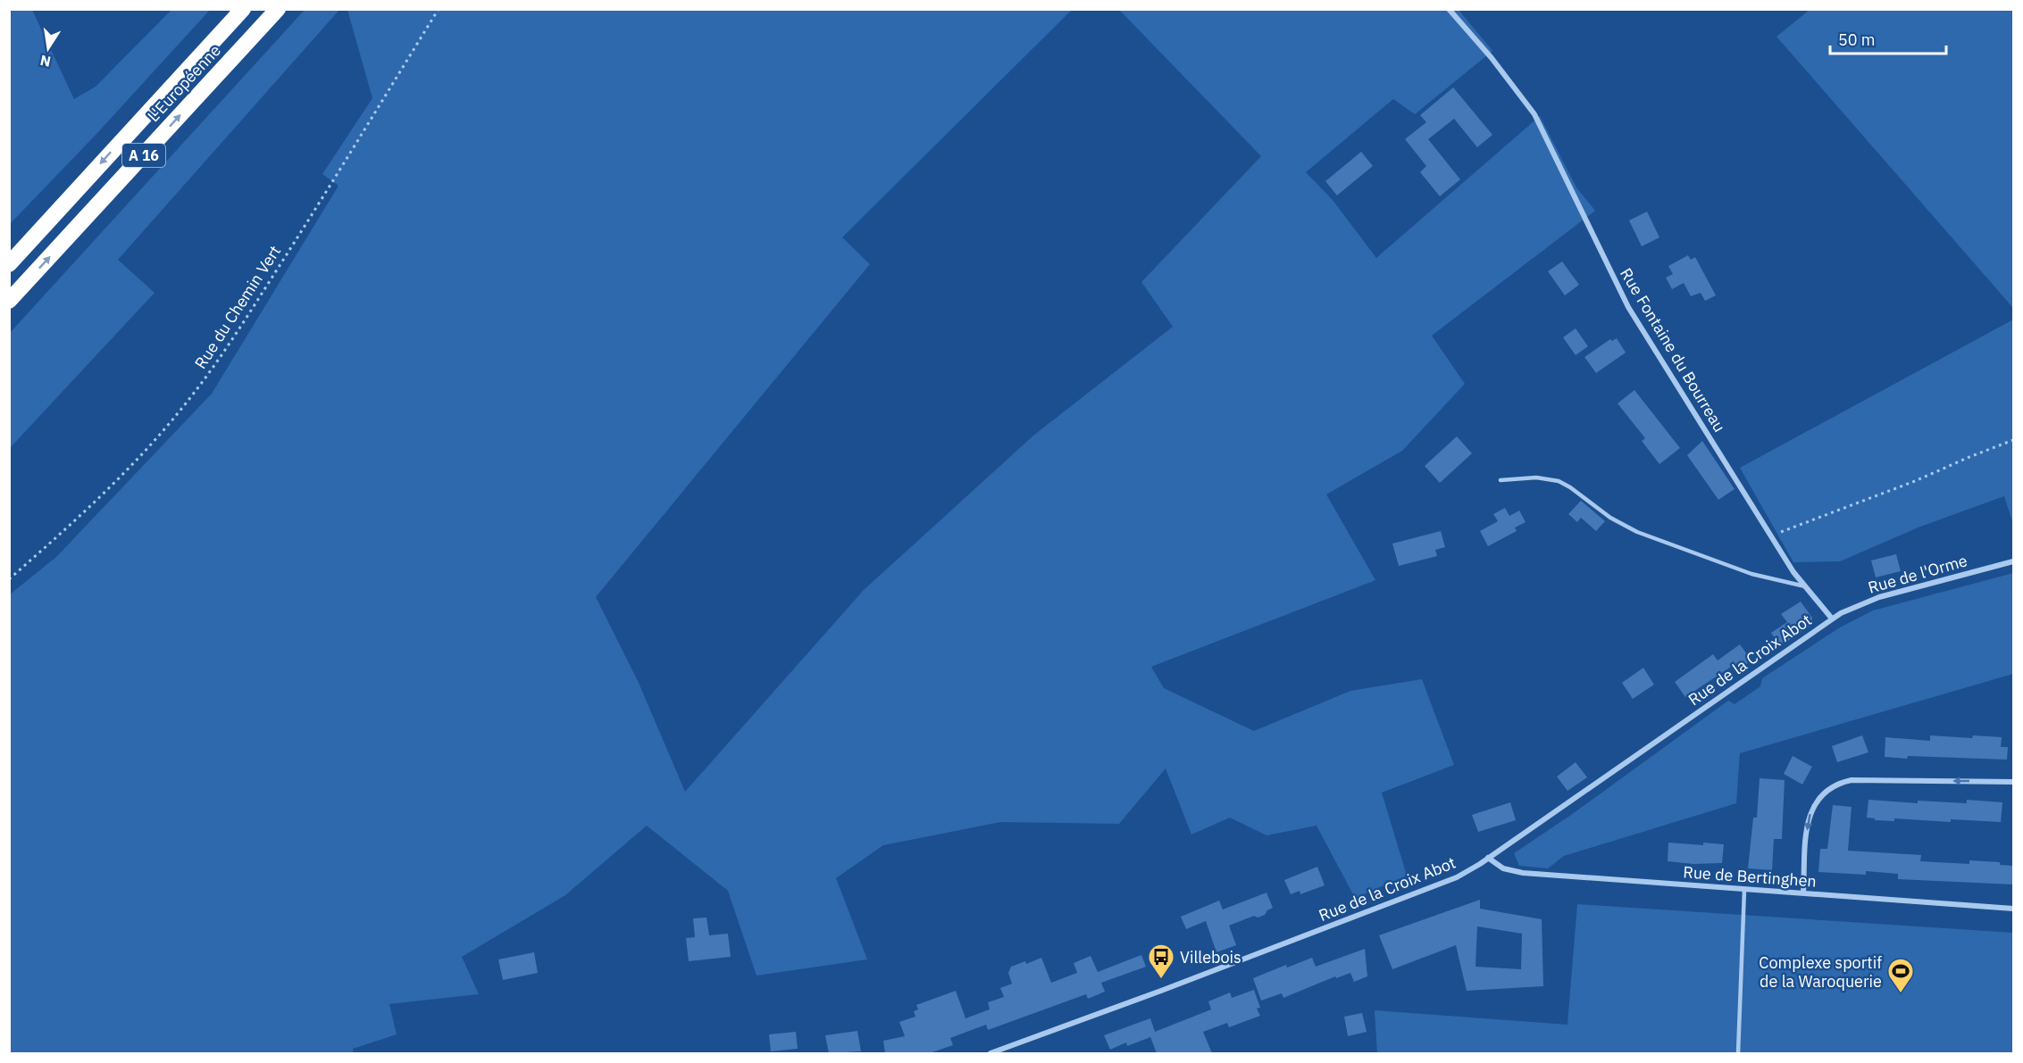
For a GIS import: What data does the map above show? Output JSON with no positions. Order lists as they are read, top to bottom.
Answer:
{
  "streets": {
    "highway": ["L'Européenne", "A 16"],
    "street": [
      "Rue Fontaine du Bourreau",
      "Rue de l'Orme",
      "Rue de la Croix Abot",
      "Rue de Bertinghen"
    ],
    "path": ["Rue du Chemin Vert"]
  },
  "crossings": [
    ["Rue Fontaine du Bourreau", "Rue de l'Orme"],
    ["Rue Fontaine du Bourreau", "Rue de la Croix Abot"],
    ["Rue de l'Orme", "Rue de la Croix Abot"],
    ["Rue de la Croix Abot", "Rue de Bertinghen"]
  ],
  "places": {
    "bus stop": ["Villebois"],
    "sports": ["Complexe sportif de la Waroquerie"]
  },
  "scale_bar": "50 m",
  "north": "bottom"
}
